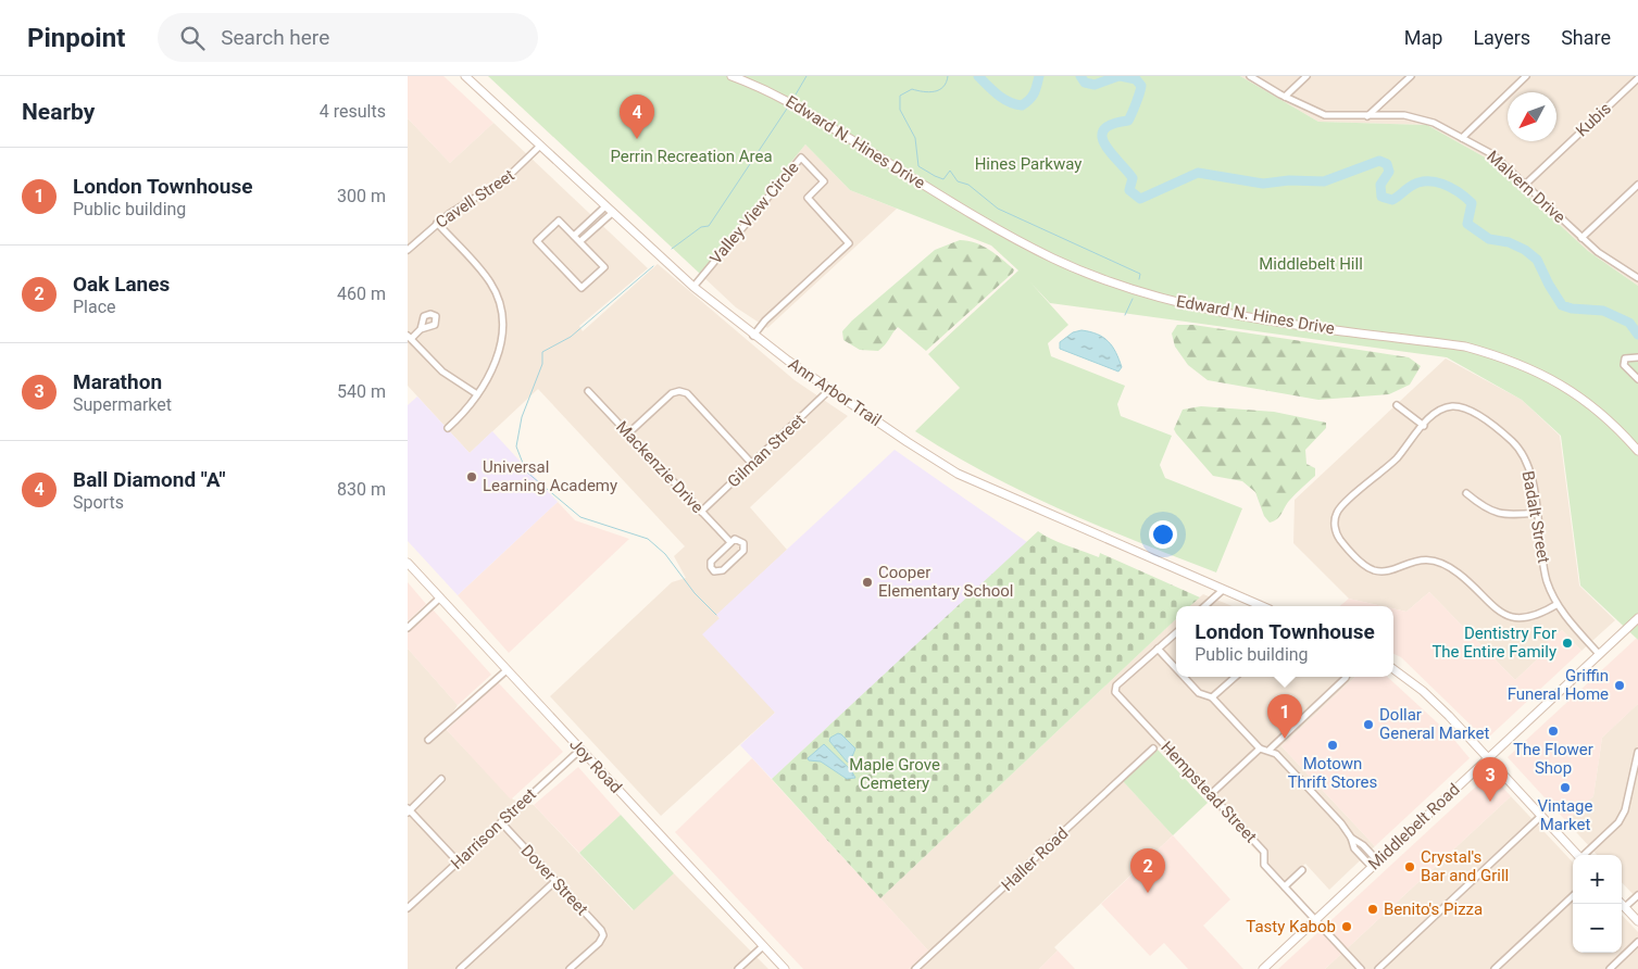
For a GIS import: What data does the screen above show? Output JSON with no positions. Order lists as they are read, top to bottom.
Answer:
{
  "streets": {
    "street": [
      "Kubis",
      "Edward N. Hines Drive",
      "Malvern Drive",
      "Cavell Street",
      "Valley View Circle",
      "Ann Arbor Trail",
      "Gilman Street",
      "Mackenzie Drive",
      "Badalt Street",
      "Joy Road",
      "Hempstead Street",
      "Middlebelt Road",
      "Harrison Street",
      "Haller Road",
      "Dover Street"
    ]
  },
  "crossings": [
    ["Kubis", "Malvern Drive"],
    ["Cavell Street", "Ann Arbor Trail"],
    ["Valley View Circle", "Ann Arbor Trail"],
    ["Ann Arbor Trail", "Gilman Street"],
    ["Gilman Street", "Mackenzie Drive"],
    ["Badalt Street", "Middlebelt Road"],
    ["Joy Road", "Harrison Street"],
    ["Hempstead Street", "Middlebelt Road"],
    ["Harrison Street", "Dover Street"]
  ],
  "parks": [
    "Perrin Recreation Area",
    "Hines Parkway",
    "Middlebelt Hill",
    "Maple Grove Cemetery"
  ],
  "places": [
    "Universal Learning Academy",
    "Cooper Elementary School",
    "Dentistry For The Entire Family",
    "Griffin Funeral Home",
    "Dollar General Market",
    "The Flower Shop",
    "Motown Thrift Stores",
    "Vintage Market",
    "Crystal's Bar and Grill",
    "Benito's Pizza",
    "Tasty Kabob"
  ],
  "north": "bottom left",
  "page": {
    "header": "Pinpoint",
    "search": "Search here",
    "nav": ["Map", "Layers", "Share"],
    "heading": ["Nearby", "4 results"],
    "pins": [
      "4",
      "1",
      "3",
      "2"
    ],
    "list": [
      {
        "mark": "1",
        "name": "London Townhouse",
        "note": "Public building",
        "value": "300 m"
      },
      {
        "mark": "2",
        "name": "Oak Lanes",
        "note": "Place",
        "value": "460 m"
      },
      {
        "mark": "3",
        "name": "Marathon",
        "note": "Supermarket",
        "value": "540 m"
      },
      {
        "mark": "4",
        "name": "Ball Diamond \"A\"",
        "note": "Sports",
        "value": "830 m"
      }
    ],
    "popup": ["London Townhouse", "Public building"],
    "map_buttons": ["+", "−"]
  }
}
